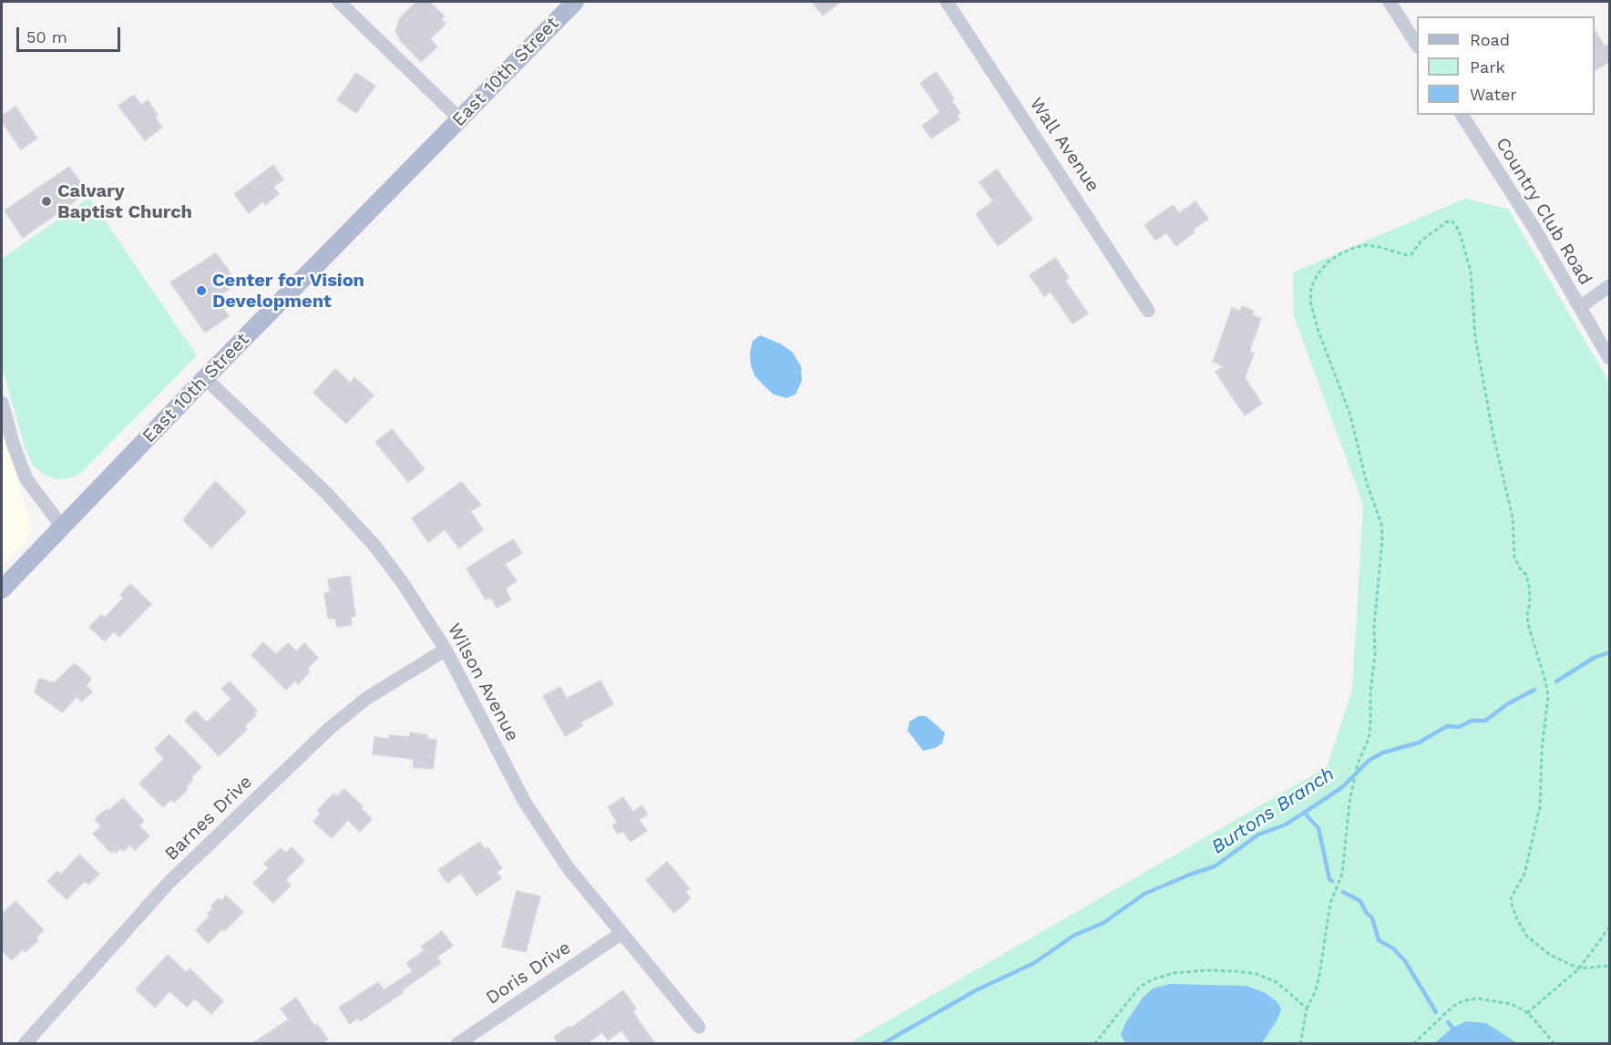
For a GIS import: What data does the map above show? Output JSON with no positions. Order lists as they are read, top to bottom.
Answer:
{
  "streets": {
    "main road": ["East 10th Street"],
    "street": [
      "Wall Avenue",
      "Country Club Road",
      "Wilson Avenue",
      "Barnes Drive",
      "Doris Drive"
    ]
  },
  "crossings": [
    ["East 10th Street", "Wilson Avenue"],
    ["Wilson Avenue", "Barnes Drive"],
    ["Wilson Avenue", "Doris Drive"]
  ],
  "water": ["Burtons Branch"],
  "places": ["Calvary Baptist Church", "Center for Vision Development"],
  "legend": ["Road", "Park", "Water"],
  "scale_bar": "50 m"
}
